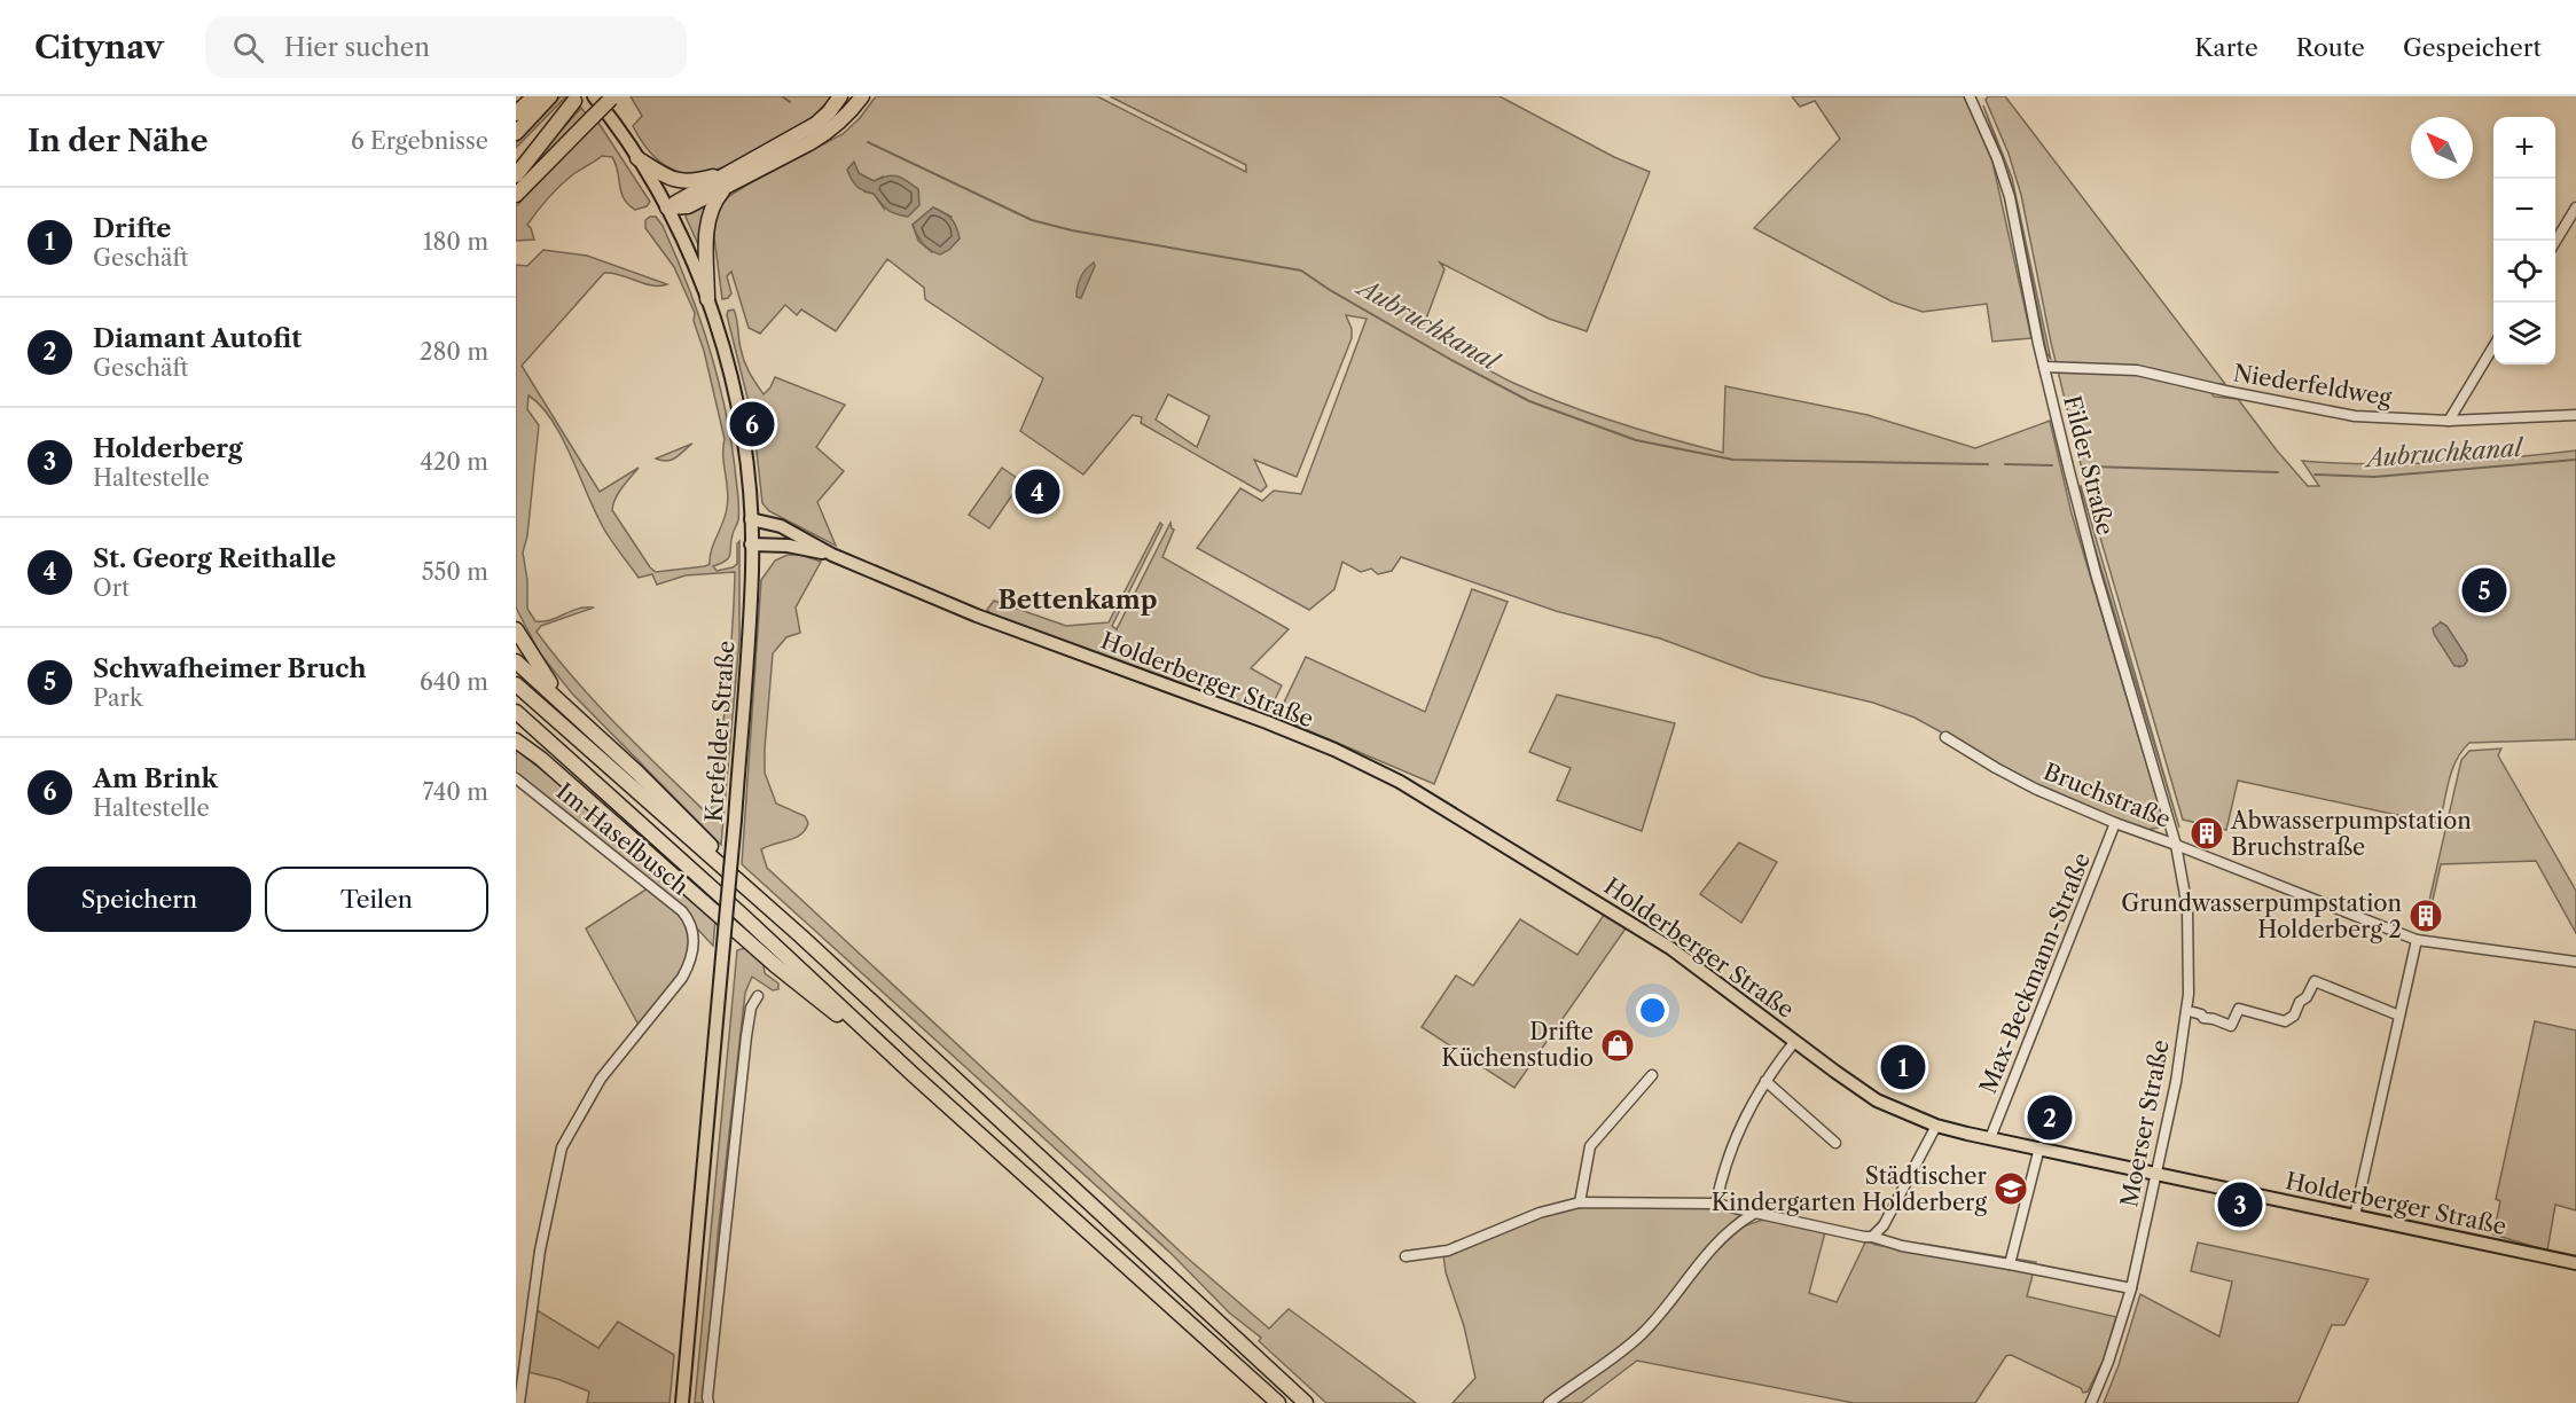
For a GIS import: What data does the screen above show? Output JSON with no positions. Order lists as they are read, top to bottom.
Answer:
{
  "streets": {
    "main road": ["Holderberger Straße", "Krefelder Straße"],
    "street": [
      "Niederfeldweg",
      "Filder Straße",
      "Bruchstraße",
      "Im Haselbusch",
      "Max-Beckmann-Straße",
      "Moerser Straße"
    ]
  },
  "crossings": [
    ["Niederfeldweg", "Filder Straße"],
    ["Filder Straße", "Bruchstraße"],
    ["Filder Straße", "Moerser Straße"],
    ["Holderberger Straße", "Krefelder Straße"],
    ["Holderberger Straße", "Max-Beckmann-Straße"],
    ["Holderberger Straße", "Moerser Straße"],
    ["Bruchstraße", "Max-Beckmann-Straße"],
    ["Bruchstraße", "Moerser Straße"]
  ],
  "districts": ["Bettenkamp"],
  "water": ["Aubruchkanal"],
  "places": {
    "building": ["Abwasserpumpstation Bruchstraße", "Grundwasserpumpstation Holderberg 2"],
    "shop": ["Drifte Küchenstudio"],
    "school or university": ["Städtischer Kindergarten Holderberg"]
  },
  "north": "top left",
  "page": {
    "header": "Citynav",
    "search": "Hier suchen",
    "nav": ["Karte", "Route", "Gespeichert"],
    "heading": ["In der Nähe", "6 Ergebnisse"],
    "map_buttons": ["+", "−"],
    "list": [
      {
        "mark": "1",
        "name": "Drifte",
        "note": "Geschäft",
        "value": "180 m"
      },
      {
        "mark": "2",
        "name": "Diamant Autofit",
        "note": "Geschäft",
        "value": "280 m"
      },
      {
        "mark": "3",
        "name": "Holderberg",
        "note": "Haltestelle",
        "value": "420 m"
      },
      {
        "mark": "4",
        "name": "St. Georg Reithalle",
        "note": "Ort",
        "value": "550 m"
      },
      {
        "mark": "5",
        "name": "Schwafheimer Bruch",
        "note": "Park",
        "value": "640 m"
      },
      {
        "mark": "6",
        "name": "Am Brink",
        "note": "Haltestelle",
        "value": "740 m"
      }
    ],
    "pins": [
      "6",
      "4",
      "5",
      "1",
      "2",
      "3"
    ],
    "buttons": ["Speichern", "Teilen"]
  }
}
